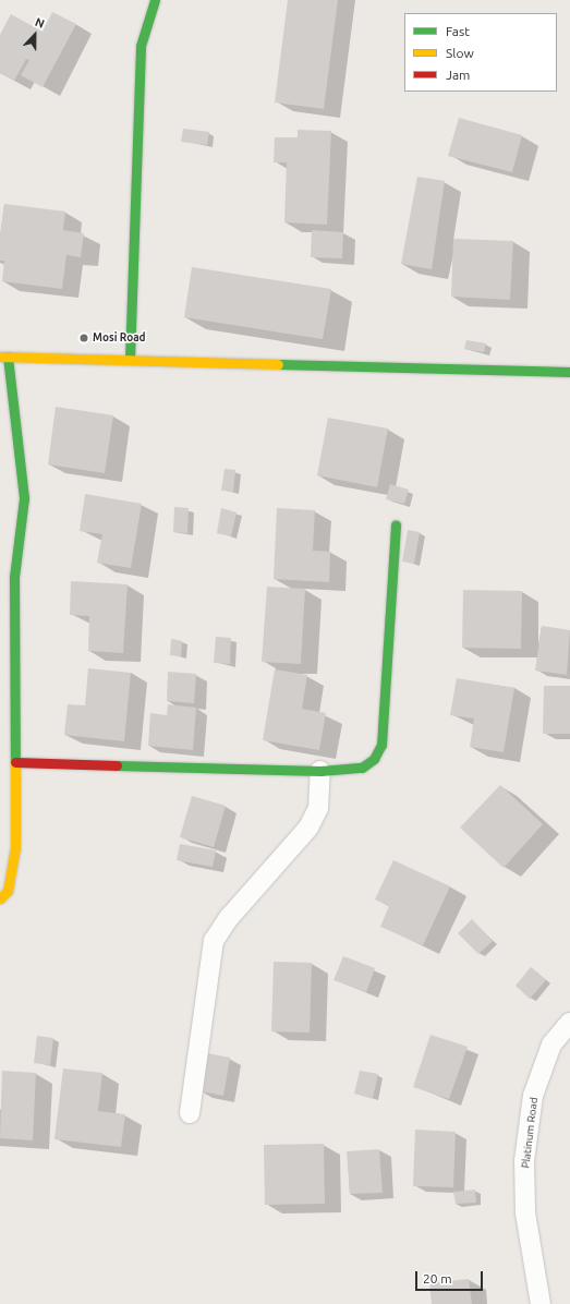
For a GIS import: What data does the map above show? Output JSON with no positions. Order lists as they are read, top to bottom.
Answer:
{
  "streets": {
    "street": ["Platinum Road"]
  },
  "places": ["Mosi Road"],
  "legend": ["Fast", "Slow", "Jam"],
  "scale_bar": "20 m",
  "north": "top"
}
